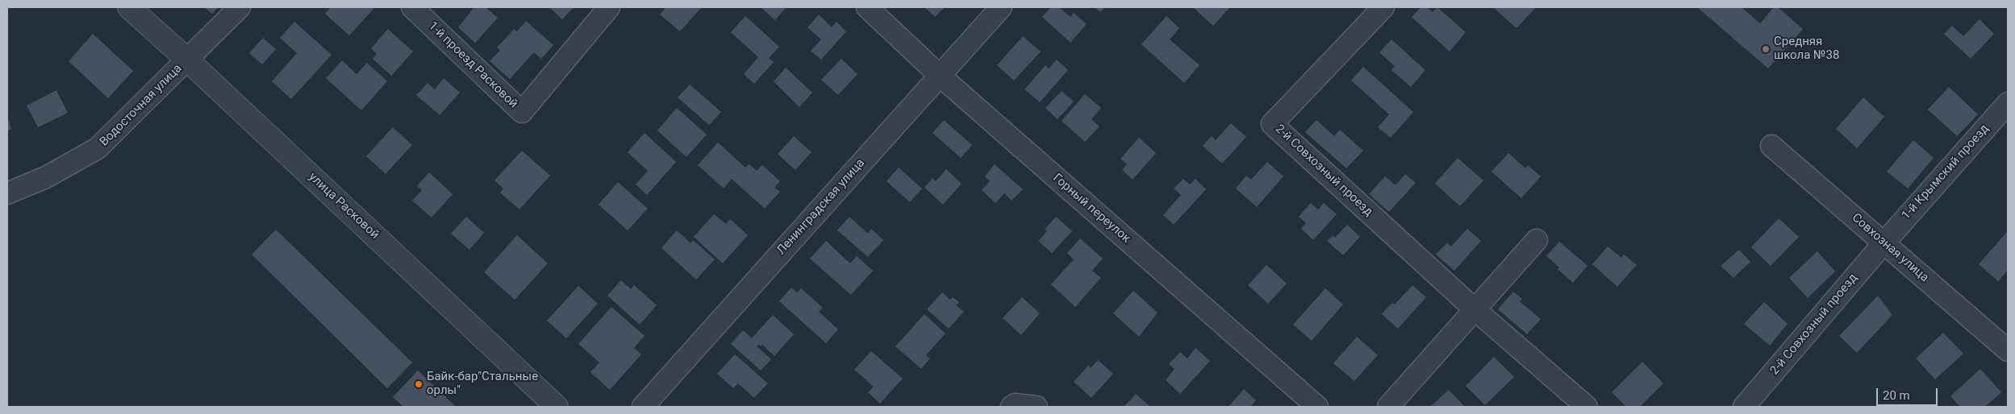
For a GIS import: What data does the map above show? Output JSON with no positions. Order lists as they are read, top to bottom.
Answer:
{
  "streets": {
    "street": [
      "1-й проезд Расковой",
      "Водосточная улица",
      "2-й Совхозный проезд",
      "1-й Крымский проезд",
      "улица Расковой",
      "Ленинградская улица",
      "Горный переулок",
      "Совхозная улица"
    ]
  },
  "crossings": [
    ["Водосточная улица", "улица Расковой"],
    ["2-й Совхозный проезд", "1-й Крымский проезд"],
    ["2-й Совхозный проезд", "Совхозная улица"],
    ["1-й Крымский проезд", "Совхозная улица"],
    ["Ленинградская улица", "Горный переулок"]
  ],
  "places": ["Средняя школа №38", "Байк-бар\"Стальные орлы\""],
  "scale_bar": "20 m"
}
